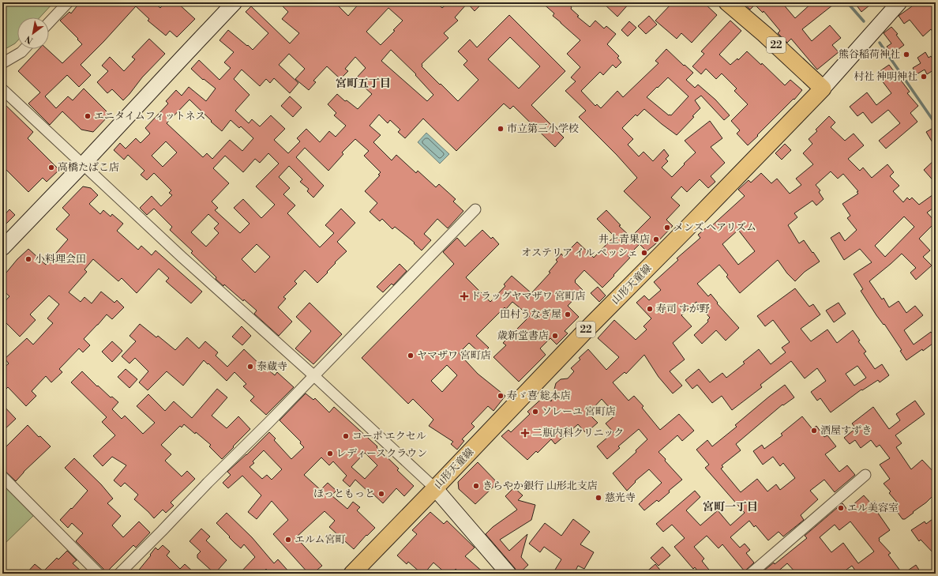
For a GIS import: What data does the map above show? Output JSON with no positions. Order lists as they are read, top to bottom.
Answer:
{
  "streets": {
    "main road": ["22", "山形天童線"]
  },
  "crossings": [
    ["22", "山形天童線"]
  ],
  "districts": ["宮町五丁目", "宮町一丁目"],
  "places": {
    "other": [
      "熊谷稲荷神社",
      "村社 神明神社",
      "エニタイムフィットネス",
      "市立第三小学校",
      "高橋たばこ店",
      "メンズ ヘアリズム",
      "井上青果店",
      "オステリア イル ペッシェ",
      "小料理会田",
      "寿司 すが野",
      "田村うなぎ屋",
      "歳新堂書店",
      "ヤマザワ 宮町店",
      "泰蔵寺",
      "寿ゞ喜 総本店",
      "ソレーユ 宮町店",
      "酒屋すずき",
      "コーポ エクセル",
      "レディースクラウン",
      "きらやか銀行 山形北支店",
      "ほっともっと",
      "慈光寺",
      "エル美容室",
      "エルム宮町"
    ],
    "health": ["ドラッグヤマザワ 宮町店", "二瓶内科クリニック"]
  },
  "north": "bottom left"
}
